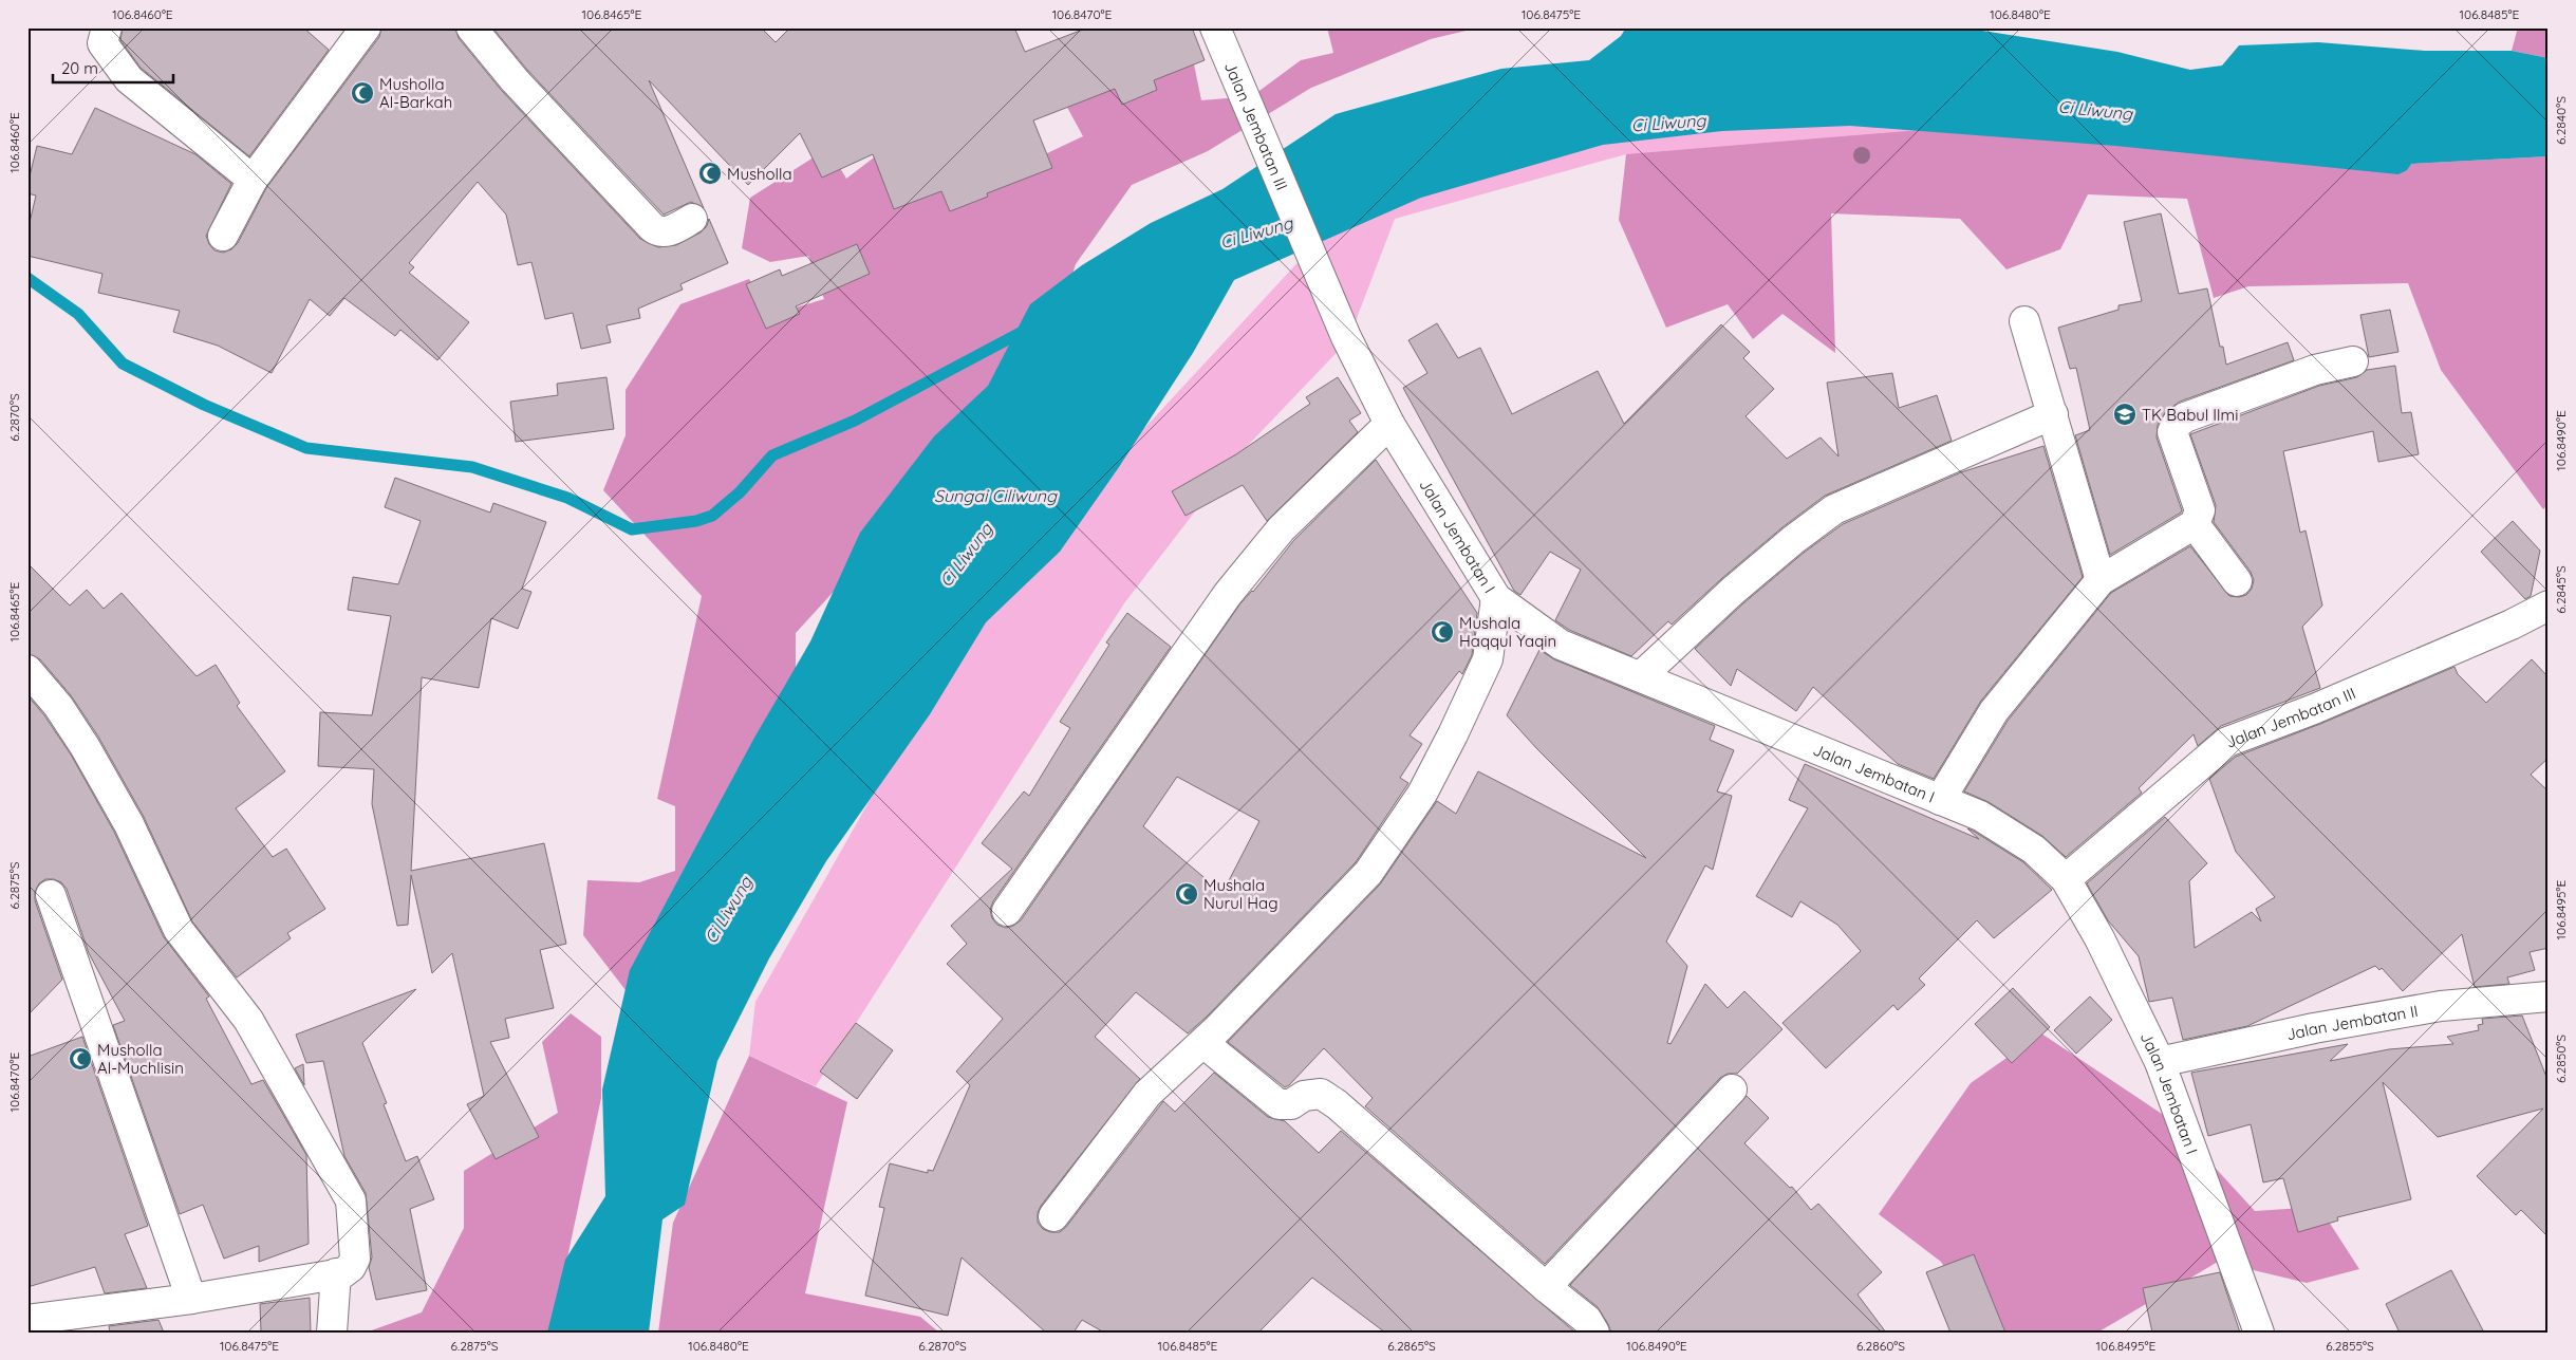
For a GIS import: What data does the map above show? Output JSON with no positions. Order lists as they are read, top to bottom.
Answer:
{
  "streets": {
    "street": ["Jalan Jembatan III", "Jalan Jembatan I", "Jalan Jembatan II"]
  },
  "crossings": [
    ["Jalan Jembatan III", "Jalan Jembatan I"],
    ["Jalan Jembatan I", "Jalan Jembatan II"]
  ],
  "water": ["Ci Liwung", "Sungai Ciliwung"],
  "places": {
    "mosque": [
      "Musholla Al-Barkah",
      "Musholla",
      "Mushala Haqqul Yaqin",
      "Mushala Nurul Hag",
      "Musholla Al-Muchlisin"
    ],
    "school or university": ["TK Babul Ilmi"]
  },
  "scale_bar": "20 m",
  "coordinates": [
    "106.8460°E",
    "106.8465°E",
    "106.8470°E",
    "106.8475°E",
    "106.8480°E",
    "106.8485°E",
    "6.2840°S",
    "6.2870°S",
    "106.8490°E",
    "6.2845°S",
    "6.2875°S",
    "106.8495°E",
    "6.2850°S",
    "6.2865°S",
    "6.2860°S",
    "6.2855°S"
  ]
}
